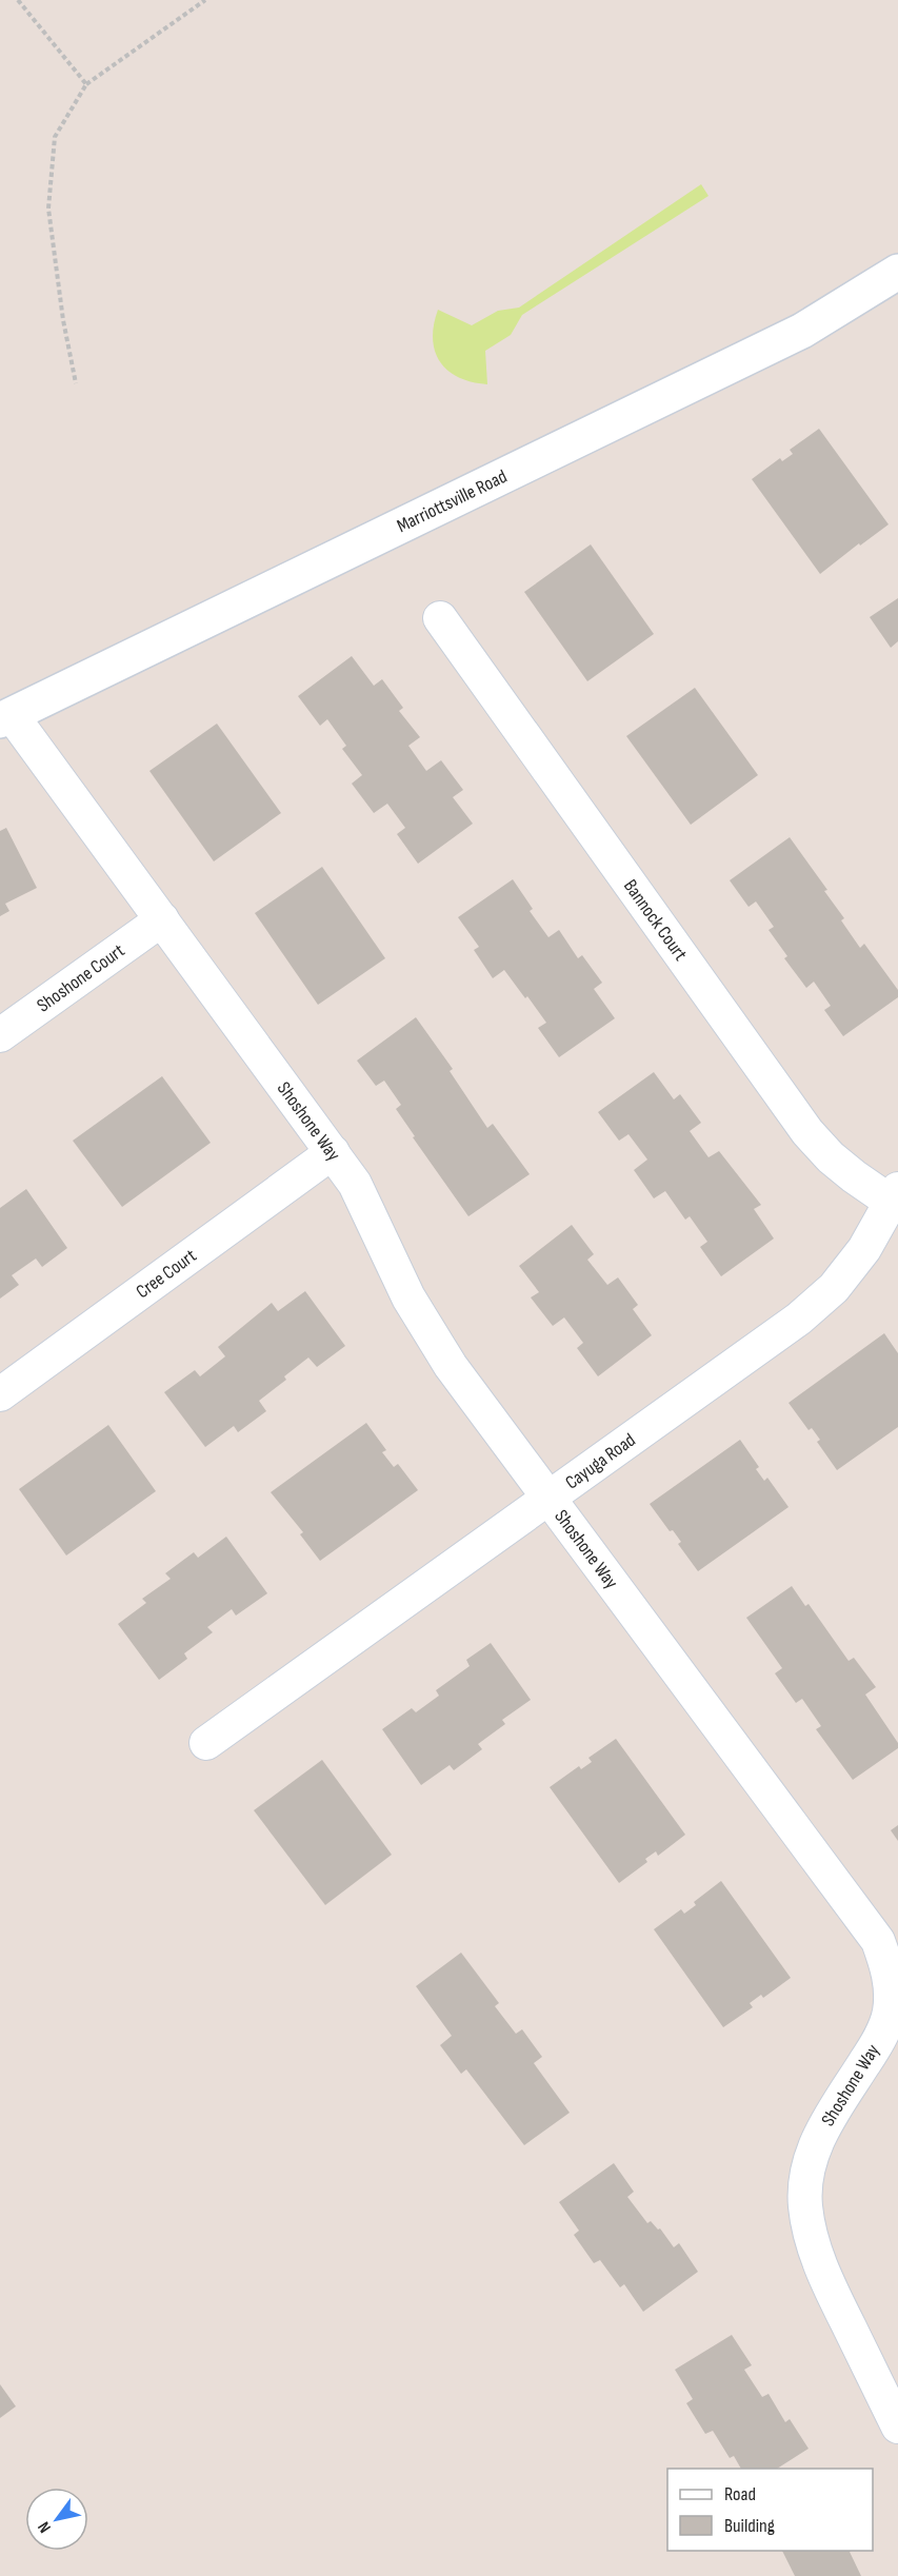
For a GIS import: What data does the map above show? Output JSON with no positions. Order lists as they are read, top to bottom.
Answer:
{
  "streets": {
    "main road": ["Marriottsville Road"],
    "street": [
      "Bannock Court",
      "Shoshone Court",
      "Shoshone Way",
      "Cree Court",
      "Cayuga Road"
    ]
  },
  "crossings": [
    ["Marriottsville Road", "Shoshone Way"],
    ["Bannock Court", "Cayuga Road"],
    ["Shoshone Court", "Shoshone Way"],
    ["Shoshone Way", "Cree Court"],
    ["Shoshone Way", "Cayuga Road"]
  ],
  "legend": ["Road", "Building"],
  "north": "bottom left"
}
